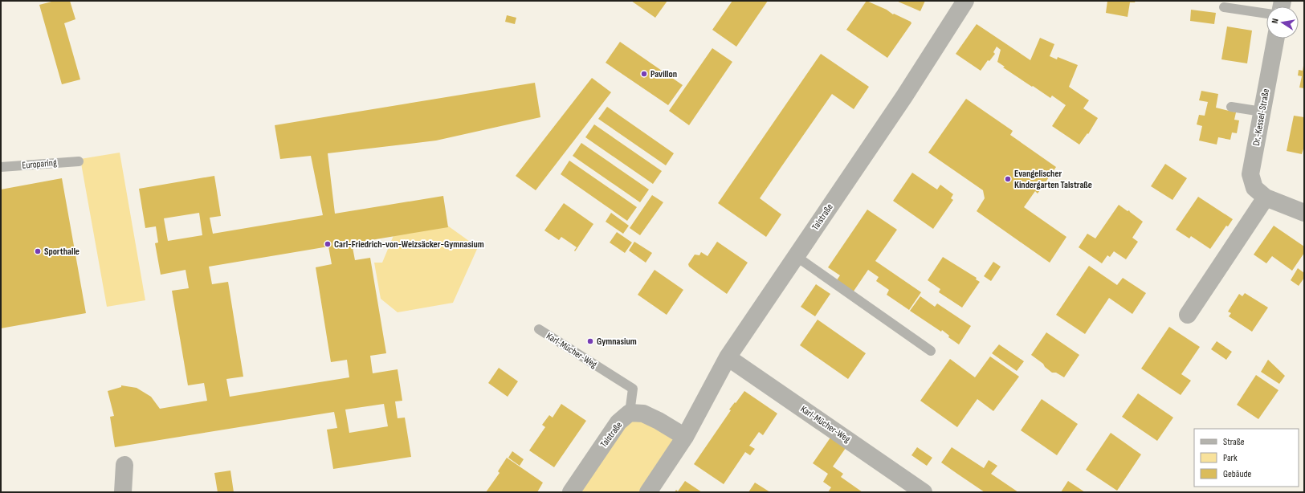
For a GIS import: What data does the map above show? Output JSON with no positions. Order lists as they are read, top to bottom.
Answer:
{
  "streets": {
    "street": ["Dr.-Kessel-Straße", "Talstraße", "Karl-Mücher-Weg"],
    "lane": ["Europaring"]
  },
  "crossings": [
    ["Talstraße", "Karl-Mücher-Weg"]
  ],
  "places": [
    "Pavillon",
    "Evangelischer Kindergarten Talstraße",
    "Carl-Friedrich-von-Weizsäcker-Gymnasium",
    "Sporthalle",
    "Gymnasium"
  ],
  "legend": ["Straße", "Park", "Gebäude"],
  "north": "left"
}
